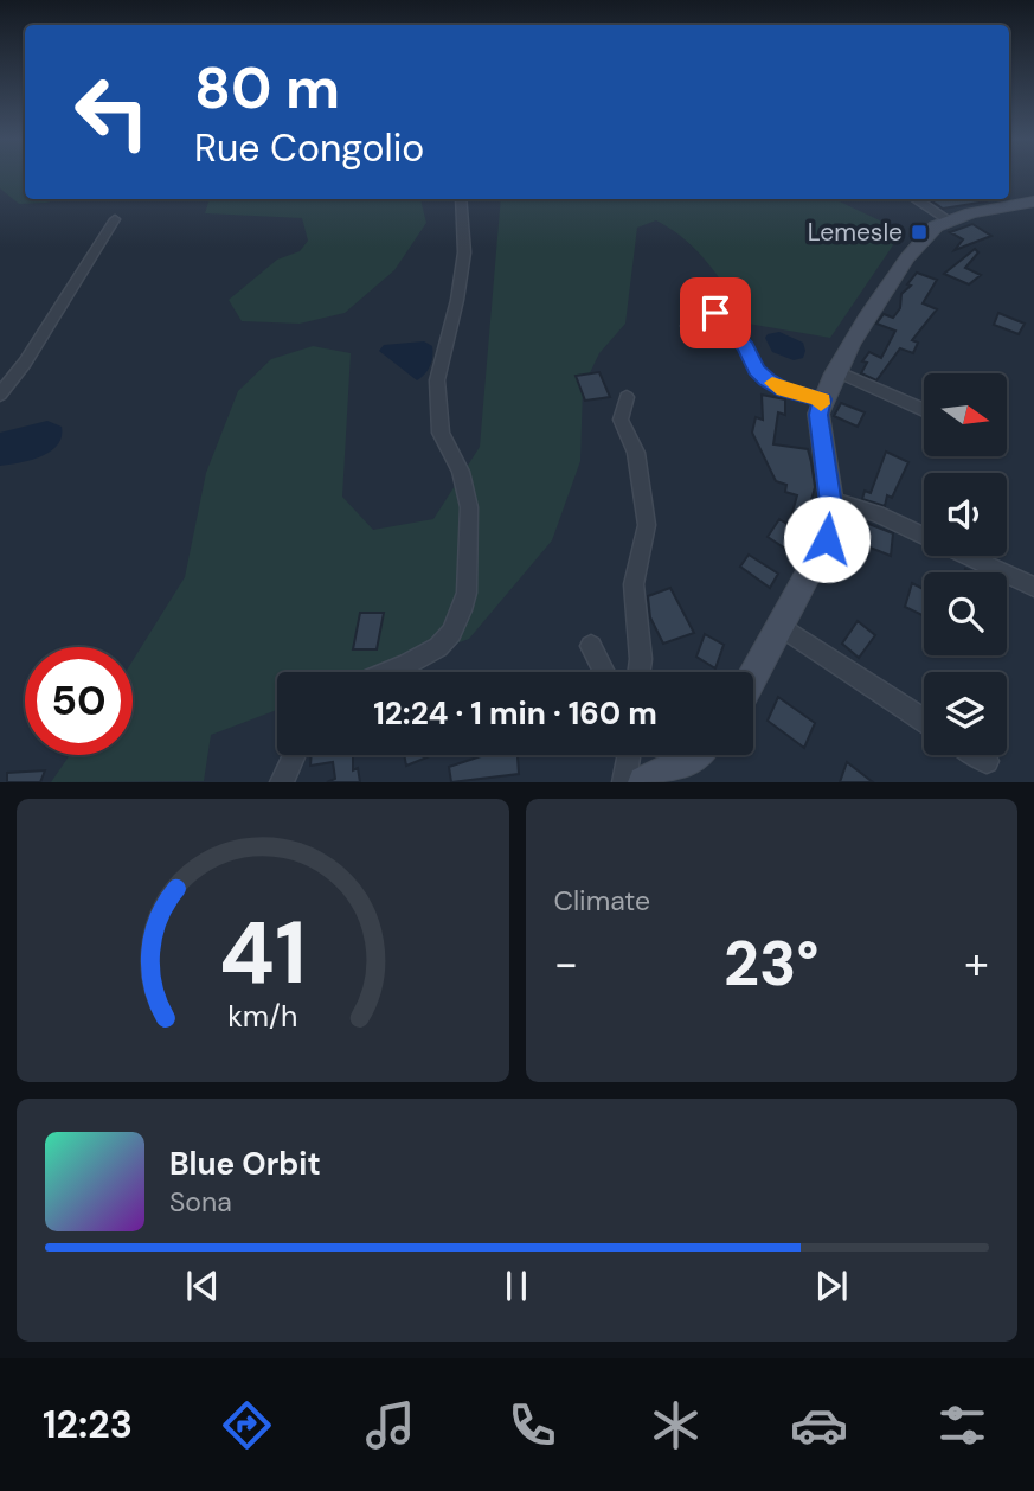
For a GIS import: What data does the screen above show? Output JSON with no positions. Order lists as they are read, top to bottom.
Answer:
{
  "places": {
    "transit": ["Lemesle"]
  },
  "north": "right",
  "page": {
    "turn": ["80 m", "Rue Congolio"],
    "limit": "50",
    "trip": "12:24 · 1 min · 160 m",
    "tile": "Climate",
    "heat": ["−", "23°", "+"],
    "song": ["Blue Orbit", "Sona"],
    "tabs": "12:23",
    "gauge": ["41", "km/h"]
  }
}
